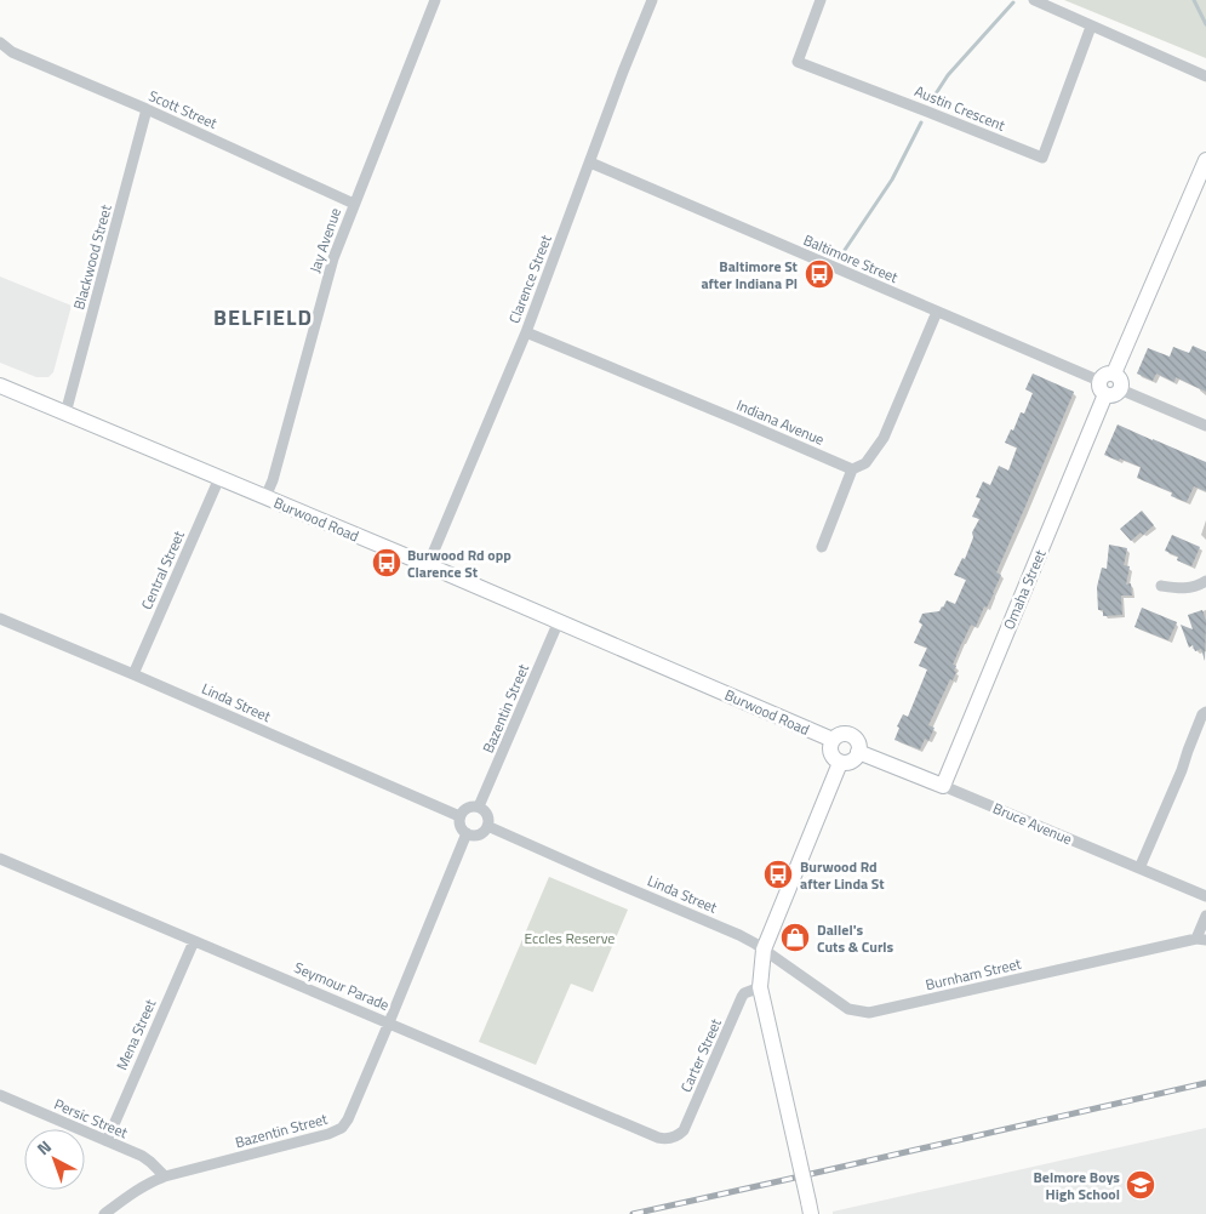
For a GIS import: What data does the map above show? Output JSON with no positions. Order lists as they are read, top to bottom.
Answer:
{
  "streets": {
    "main road": ["Burwood Road", "Omaha Street", "Bruce Avenue"],
    "street": [
      "Austin Crescent",
      "Scott Street",
      "Jay Avenue",
      "Blackwood Street",
      "Baltimore Street",
      "Clarence Street",
      "Indiana Avenue",
      "Central Street",
      "Linda Street",
      "Bazentin Street",
      "Burnham Street",
      "Seymour Parade",
      "Mena Street",
      "Carter Street",
      "Persic Street"
    ]
  },
  "crossings": [
    ["Scott Street", "Jay Avenue"],
    ["Scott Street", "Blackwood Street"],
    ["Jay Avenue", "Burwood Road"],
    ["Blackwood Street", "Burwood Road"],
    ["Baltimore Street", "Clarence Street"],
    ["Baltimore Street", "Omaha Street"],
    ["Clarence Street", "Indiana Avenue"],
    ["Clarence Street", "Burwood Road"],
    ["Burwood Road", "Central Street"],
    ["Burwood Road", "Bazentin Street"],
    ["Burwood Road", "Bruce Avenue"],
    ["Central Street", "Linda Street"],
    ["Omaha Street", "Bruce Avenue"],
    ["Linda Street", "Bazentin Street"],
    ["Linda Street", "Burnham Street"],
    ["Bazentin Street", "Seymour Parade"],
    ["Bazentin Street", "Persic Street"],
    ["Seymour Parade", "Mena Street"],
    ["Seymour Parade", "Carter Street"],
    ["Mena Street", "Persic Street"]
  ],
  "districts": ["BELFIELD"],
  "parks": ["Eccles Reserve"],
  "places": {
    "bus stop": ["Baltimore St after Indiana Pl", "Burwood Rd opp Clarence St", "Burwood Rd after Linda St"],
    "shop": ["Dallel's Cuts & Curls"],
    "school or university": ["Belmore Boys High School"]
  },
  "north": "top left"
}
